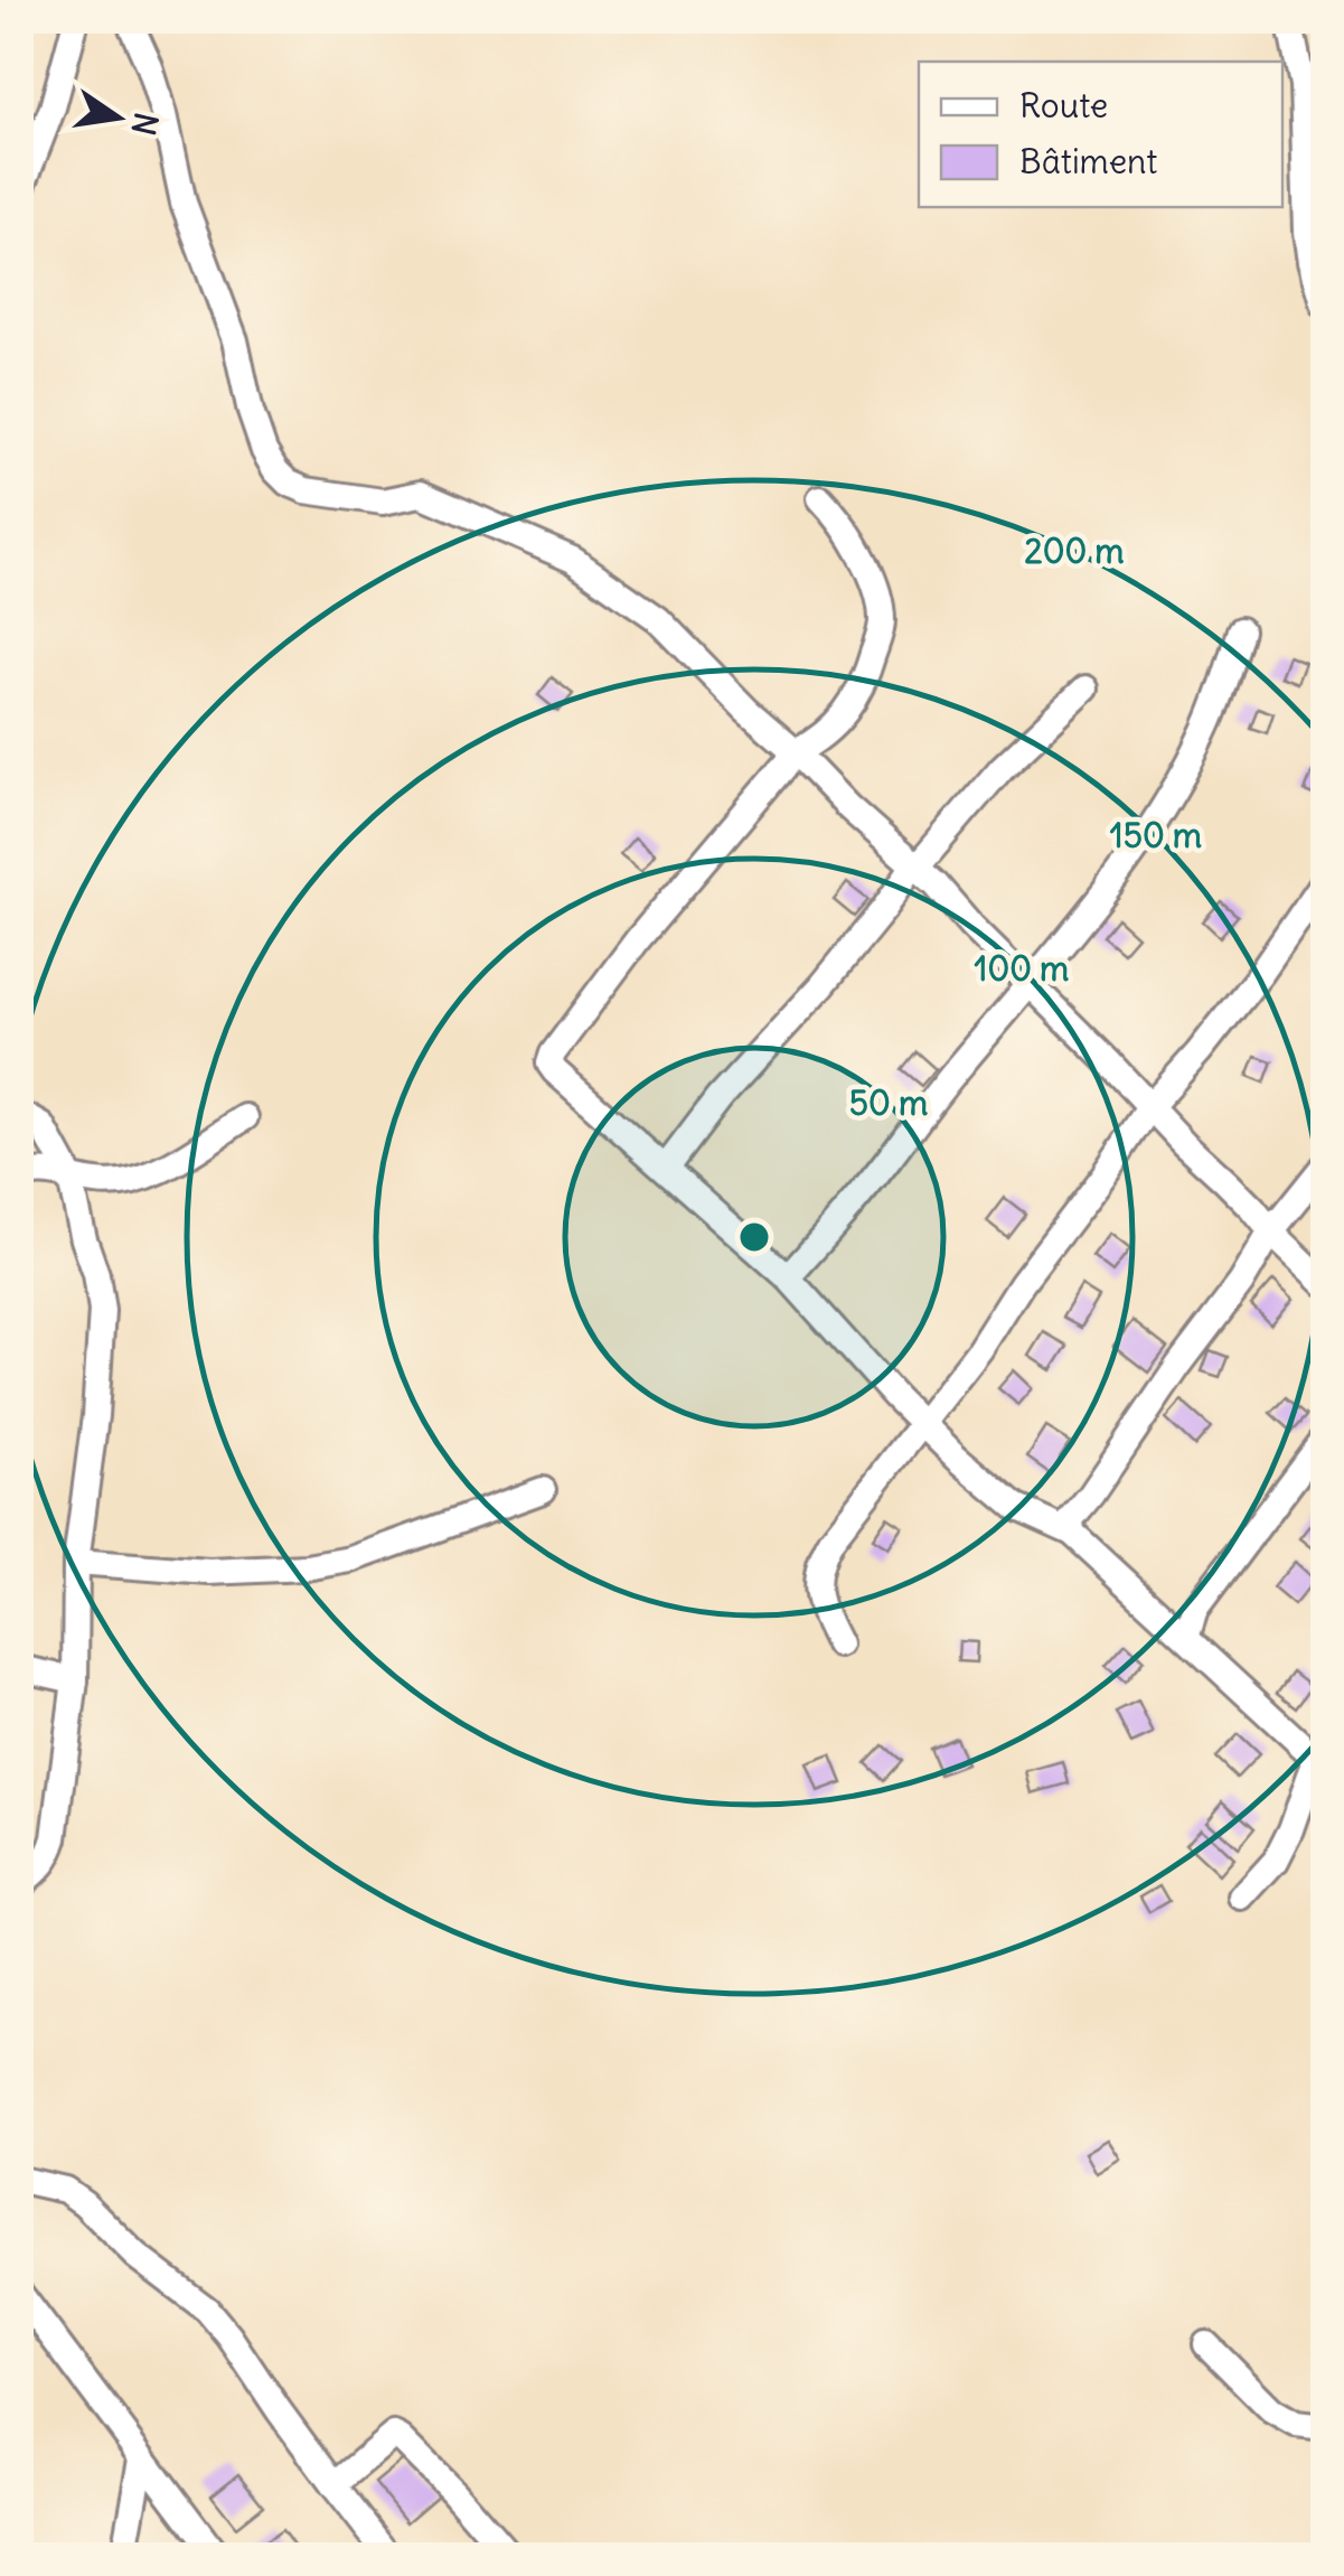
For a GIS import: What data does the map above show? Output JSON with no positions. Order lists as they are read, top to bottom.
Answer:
{
  "legend": ["Route", "Bâtiment"],
  "north": "right",
  "rings": [
    "200 m",
    "150 m",
    "100 m",
    "50 m"
  ]
}
